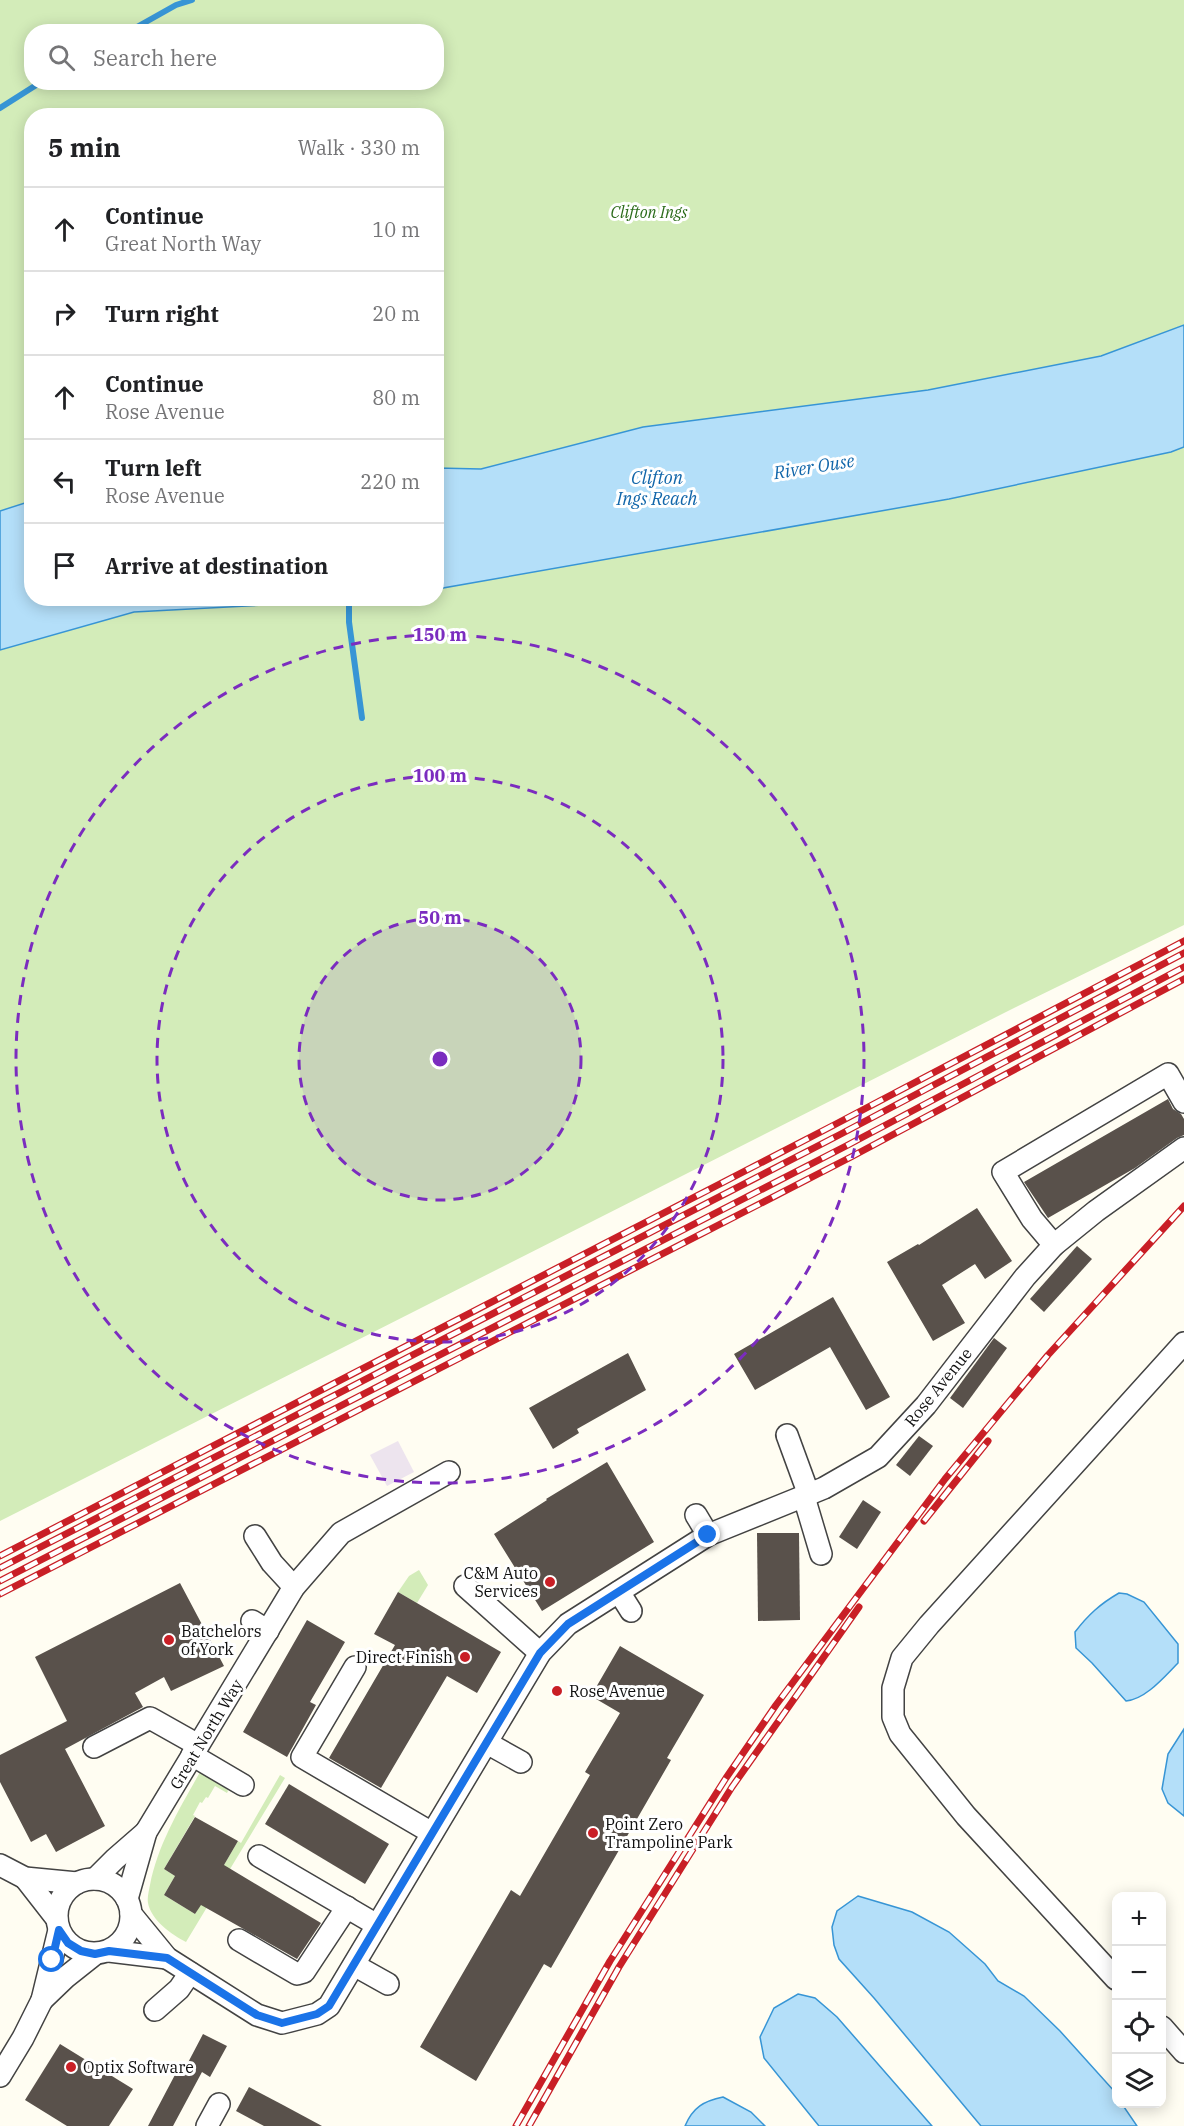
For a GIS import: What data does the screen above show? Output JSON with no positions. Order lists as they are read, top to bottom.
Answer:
{
  "streets": {
    "street": ["Rose Avenue", "Great North Way"]
  },
  "crossings": [
    ["Rose Avenue", "Great North Way"]
  ],
  "water": ["River Ouse", "Clifton Ings Reach"],
  "parks": ["Clifton Ings"],
  "places": [
    "C&M Auto Services",
    "Batchelors of York",
    "Direct Finish",
    "Rose Avenue",
    "Point Zero Trampoline Park",
    "Optix Software"
  ],
  "page": {
    "search": "Search here",
    "heading": ["5 min", "Walk · 330 m"],
    "list": [
      ["Continue", "Great North Way", "10 m"],
      ["Turn right", "20 m"],
      ["Continue", "Rose Avenue", "80 m"],
      ["Turn left", "Rose Avenue", "220 m"],
      "Arrive at destination"
    ],
    "map_buttons": ["+", "−"]
  },
  "rings": ["150 m", "100 m", "50 m"]
}
